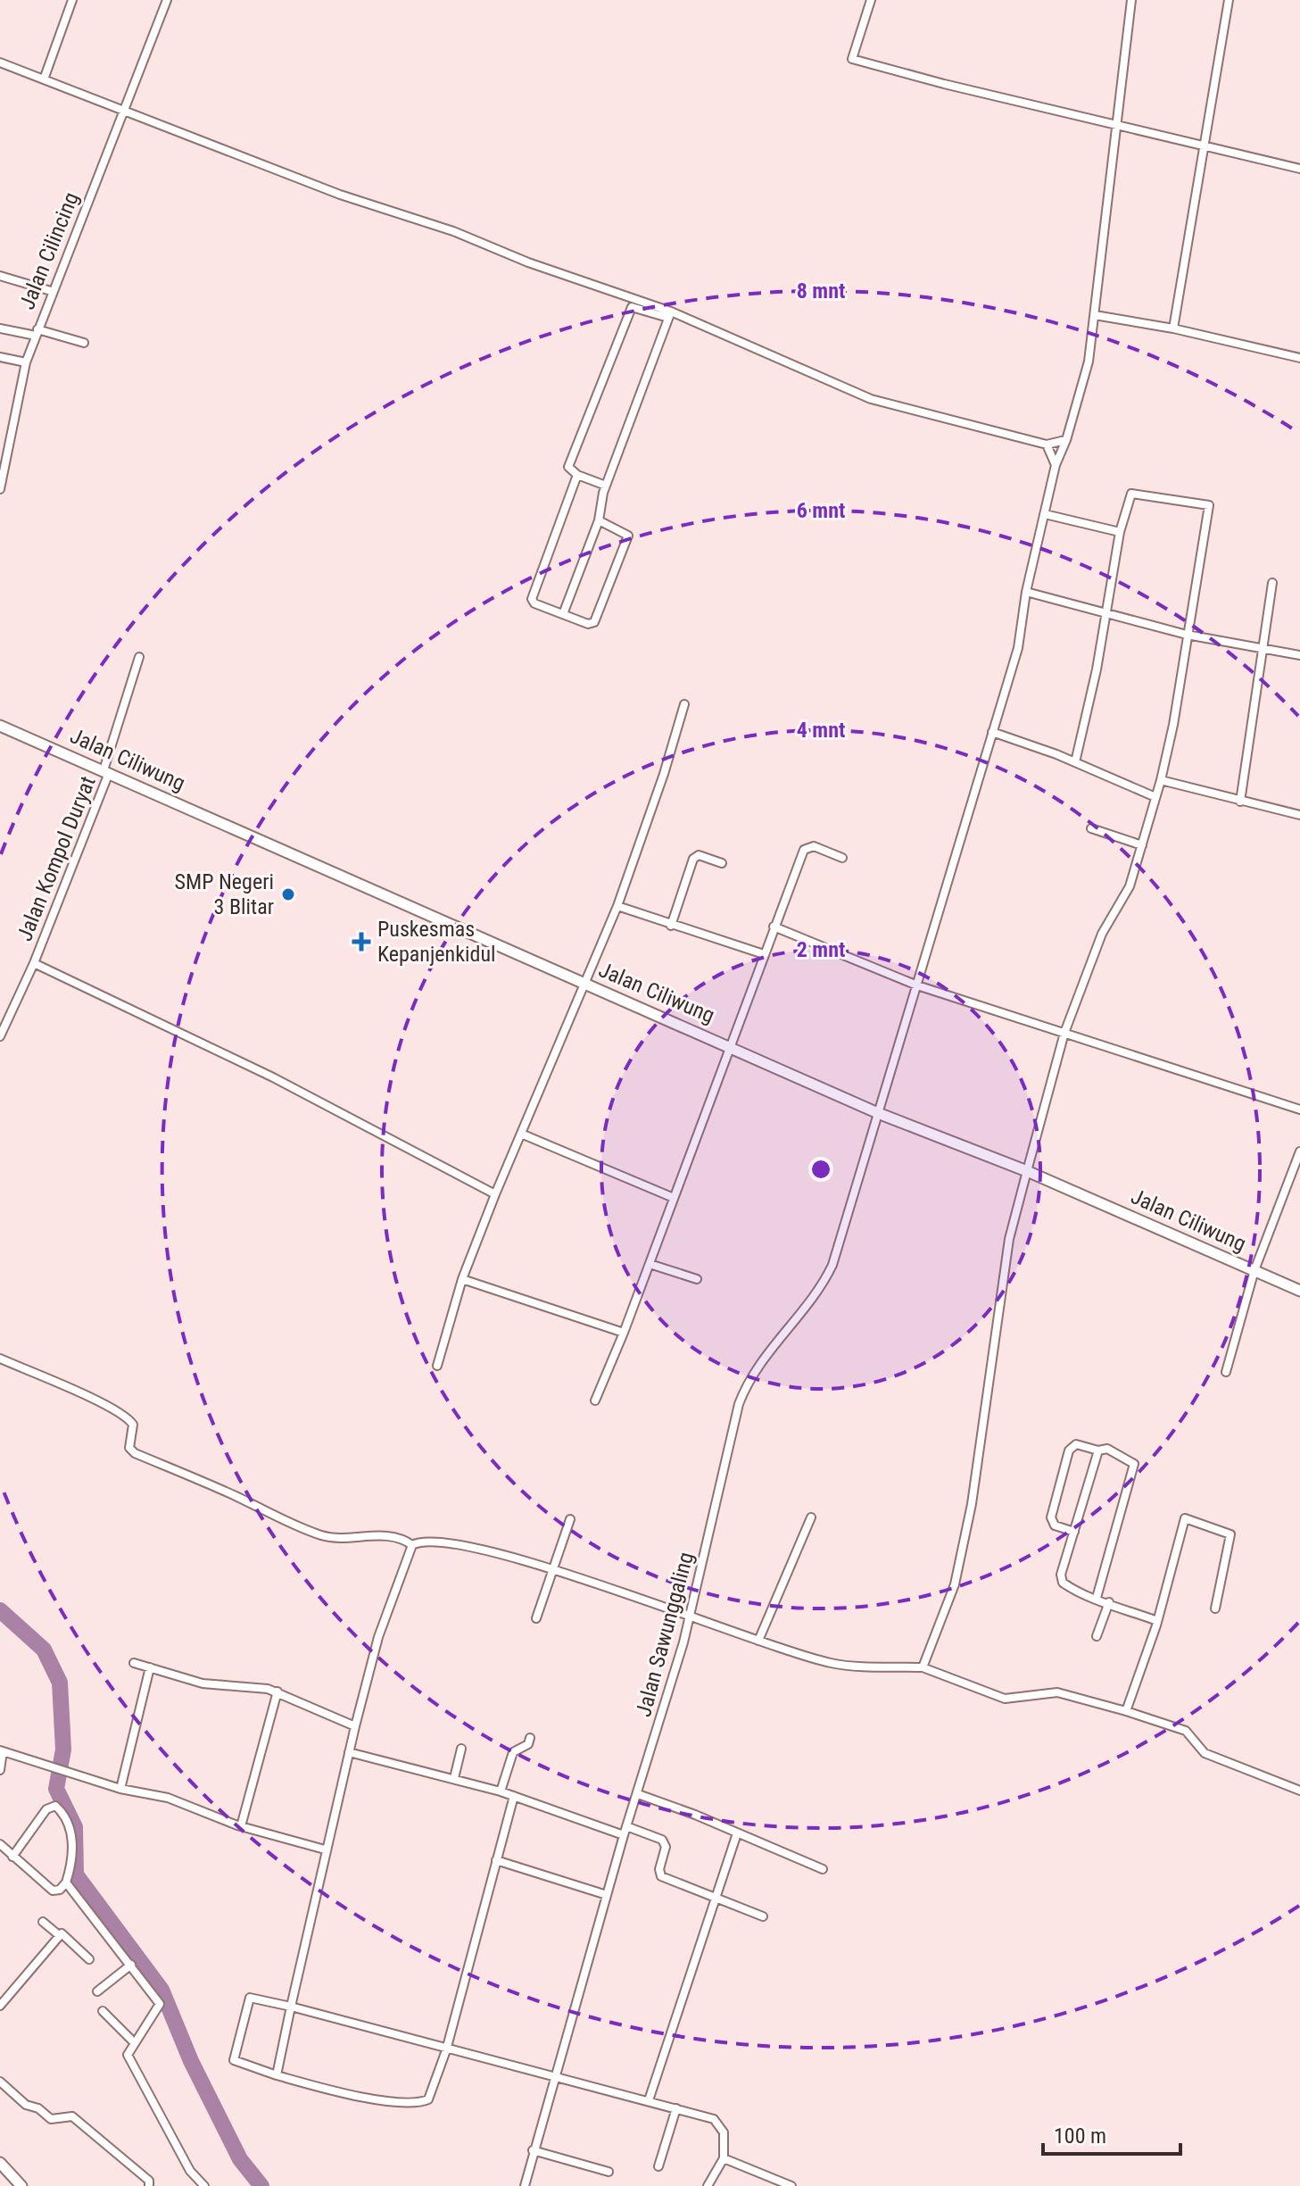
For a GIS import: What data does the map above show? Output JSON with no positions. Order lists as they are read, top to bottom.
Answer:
{
  "streets": {
    "main road": ["Jalan Ciliwung"],
    "street": ["Jalan Cilincing", "Jalan Kompol Duryat", "Jalan Sawunggaling"]
  },
  "crossings": [
    ["Jalan Ciliwung", "Jalan Kompol Duryat"],
    ["Jalan Ciliwung", "Jalan Sawunggaling"]
  ],
  "places": {
    "other": ["SMP Negeri 3 Blitar"],
    "health": ["Puskesmas Kepanjenkidul"]
  },
  "scale_bar": "100 m",
  "rings": [
    "8 mnt",
    "6 mnt",
    "4 mnt",
    "2 mnt"
  ]
}
